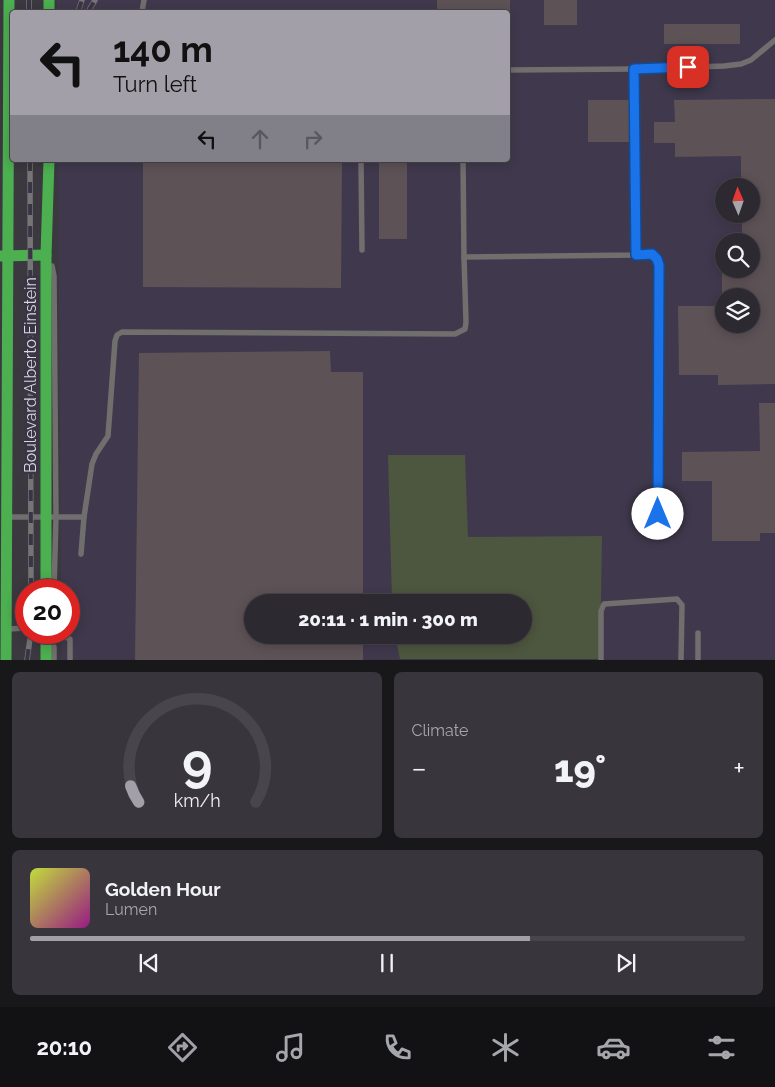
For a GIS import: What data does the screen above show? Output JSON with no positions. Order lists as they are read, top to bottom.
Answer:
{
  "streets": {
    "main road": ["Boulevard Alberto Einstein"]
  },
  "north": "top",
  "page": {
    "turn": ["140 m", "Turn left"],
    "limit": "20",
    "trip": "20:11 · 1 min · 300 m",
    "tile": "Climate",
    "heat": ["−", "19°", "+"],
    "song": ["Golden Hour", "Lumen"],
    "tabs": "20:10",
    "gauge": ["9", "km/h"]
  }
}
